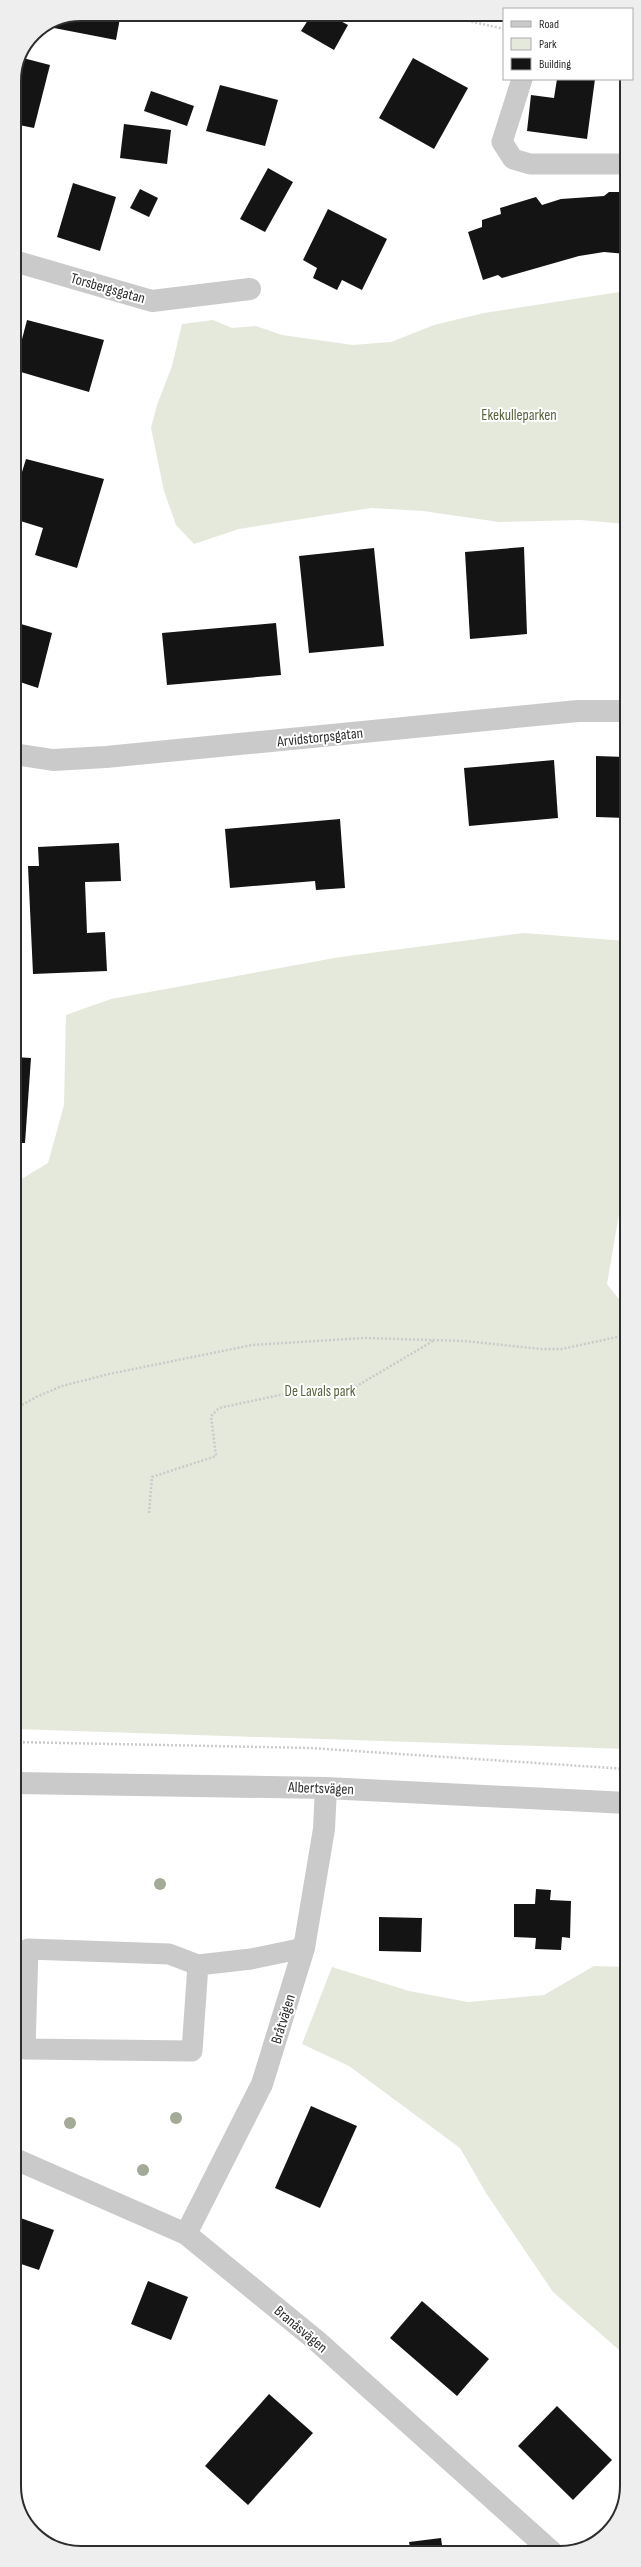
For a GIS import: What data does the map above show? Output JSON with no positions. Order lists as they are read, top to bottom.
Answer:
{
  "streets": {
    "street": [
      "Torsbergsgatan",
      "Arvidstorpsgatan",
      "Albertsvägen",
      "Bråtvägen",
      "Branåsvägen"
    ]
  },
  "crossings": [
    ["Albertsvägen", "Bråtvägen"],
    ["Bråtvägen", "Branåsvägen"]
  ],
  "parks": ["Ekekulleparken", "De Lavals park"],
  "legend": ["Road", "Park", "Building"]
}
